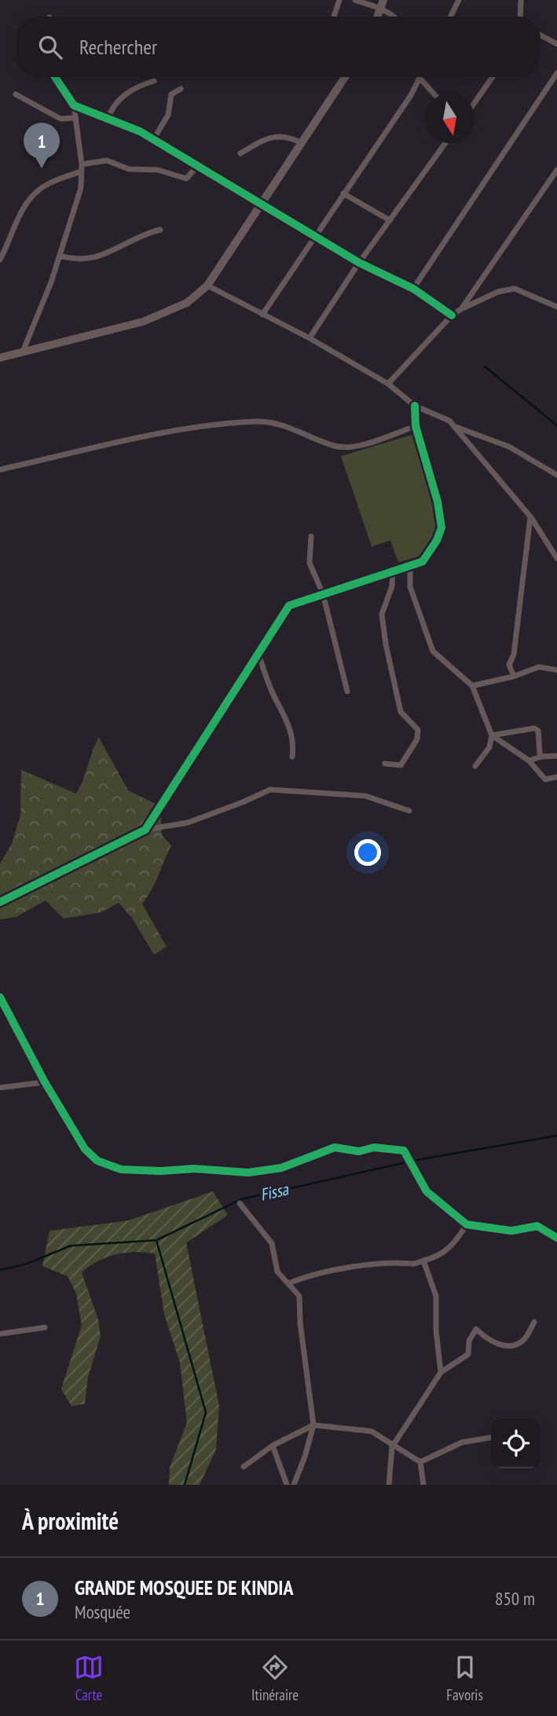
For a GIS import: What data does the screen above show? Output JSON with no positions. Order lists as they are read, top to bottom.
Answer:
{
  "water": ["Fissa"],
  "north": "bottom",
  "page": {
    "search": "Rechercher",
    "pins": "1",
    "heading": "À proximité",
    "list": [
      {
        "mark": "1",
        "name": "GRANDE MOSQUEE DE KINDIA",
        "note": "Mosquée",
        "value": "850 m"
      }
    ],
    "nav": ["Carte", "Itinéraire", "Favoris"]
  }
}
